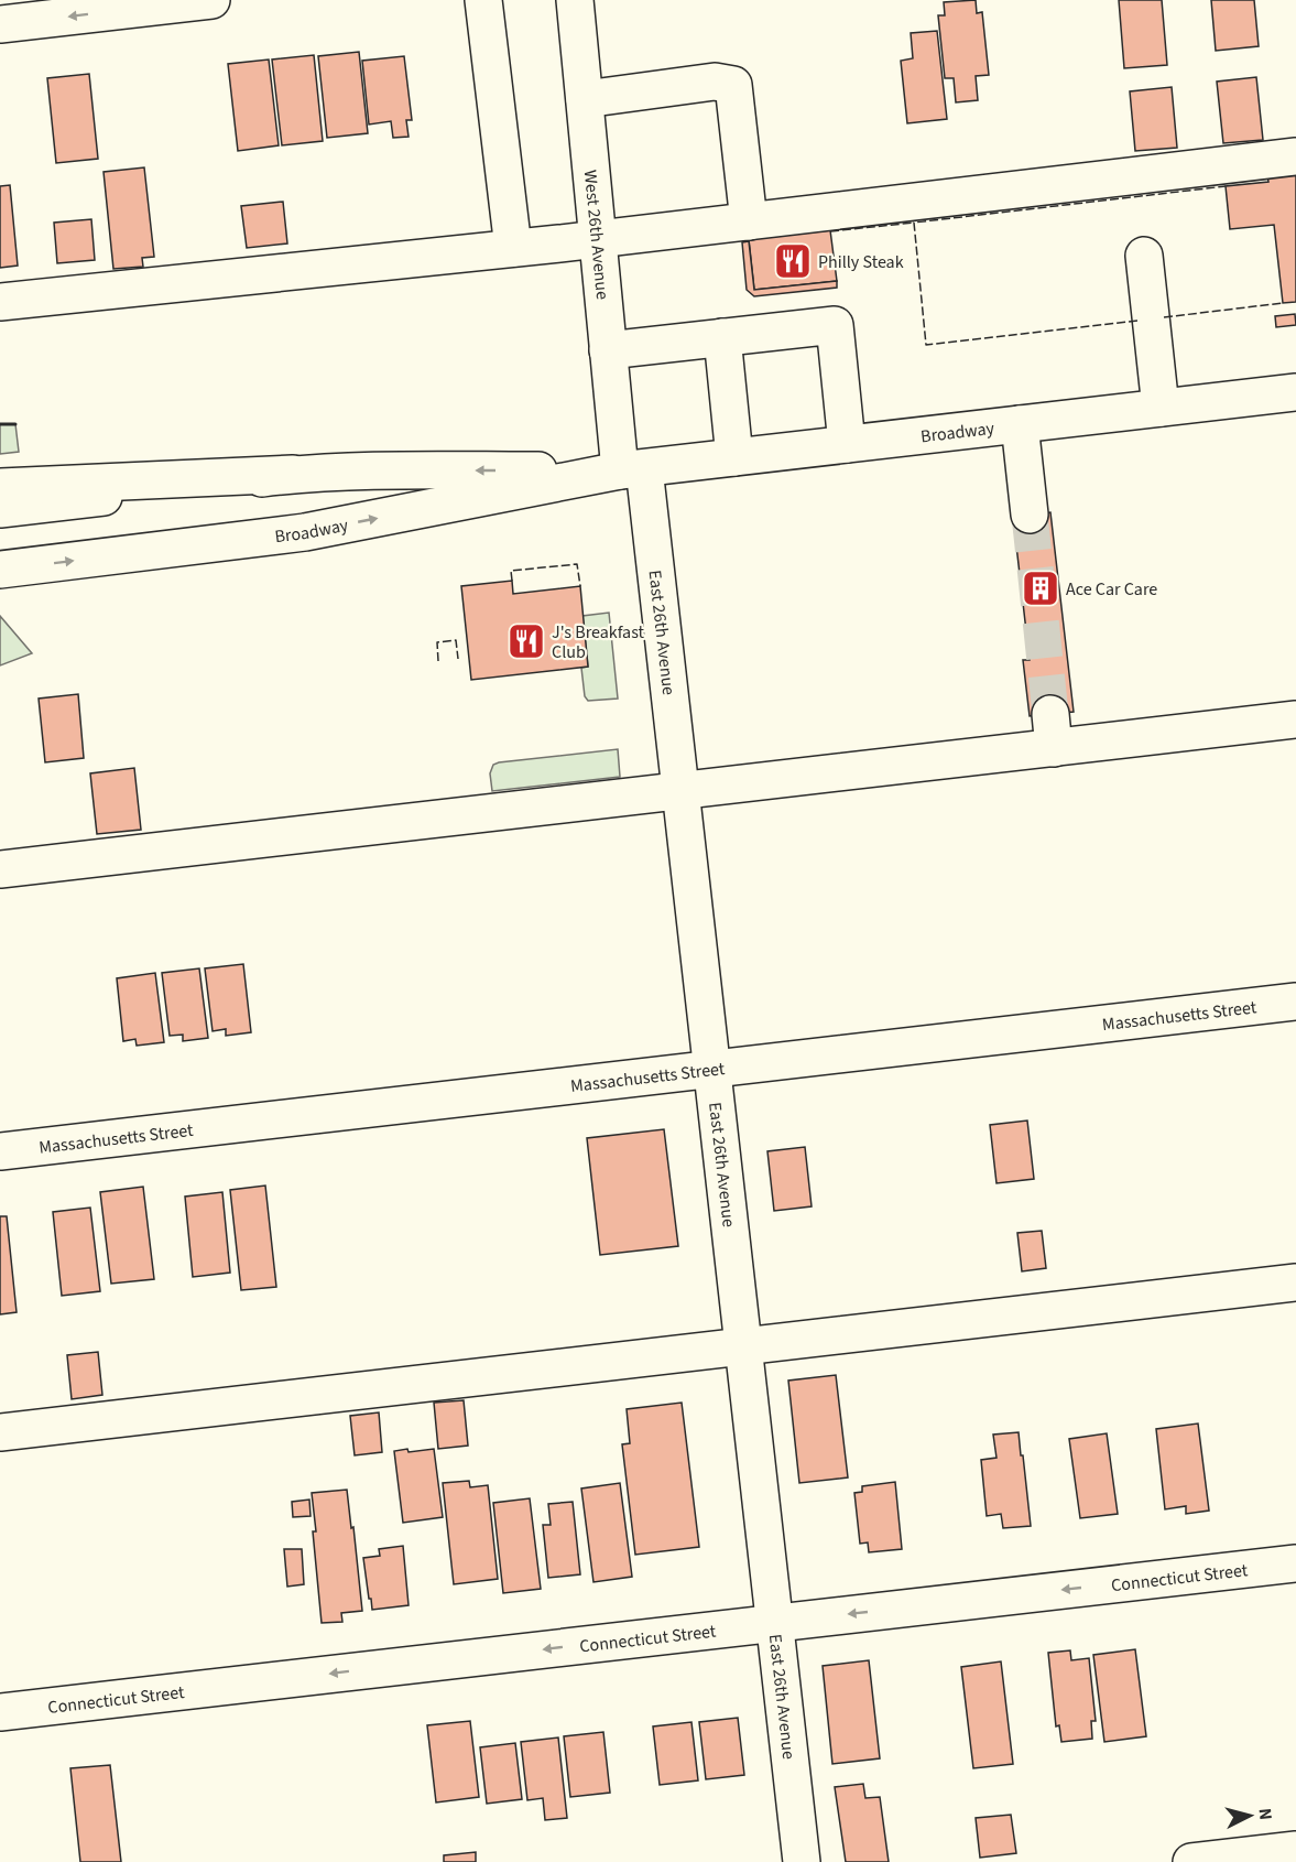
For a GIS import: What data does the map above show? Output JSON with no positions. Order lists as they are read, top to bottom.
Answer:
{
  "streets": {
    "main road": [
      "West 26th Avenue",
      "Broadway",
      "East 26th Avenue",
      "Massachusetts Street",
      "Connecticut Street"
    ]
  },
  "crossings": [
    ["West 26th Avenue", "Broadway"],
    ["West 26th Avenue", "East 26th Avenue"],
    ["Broadway", "East 26th Avenue"],
    ["East 26th Avenue", "Massachusetts Street"],
    ["East 26th Avenue", "Connecticut Street"]
  ],
  "places": {
    "restaurant": ["Philly Steak", "J's Breakfast Club"],
    "building": ["Ace Car Care"]
  },
  "north": "right"
}
